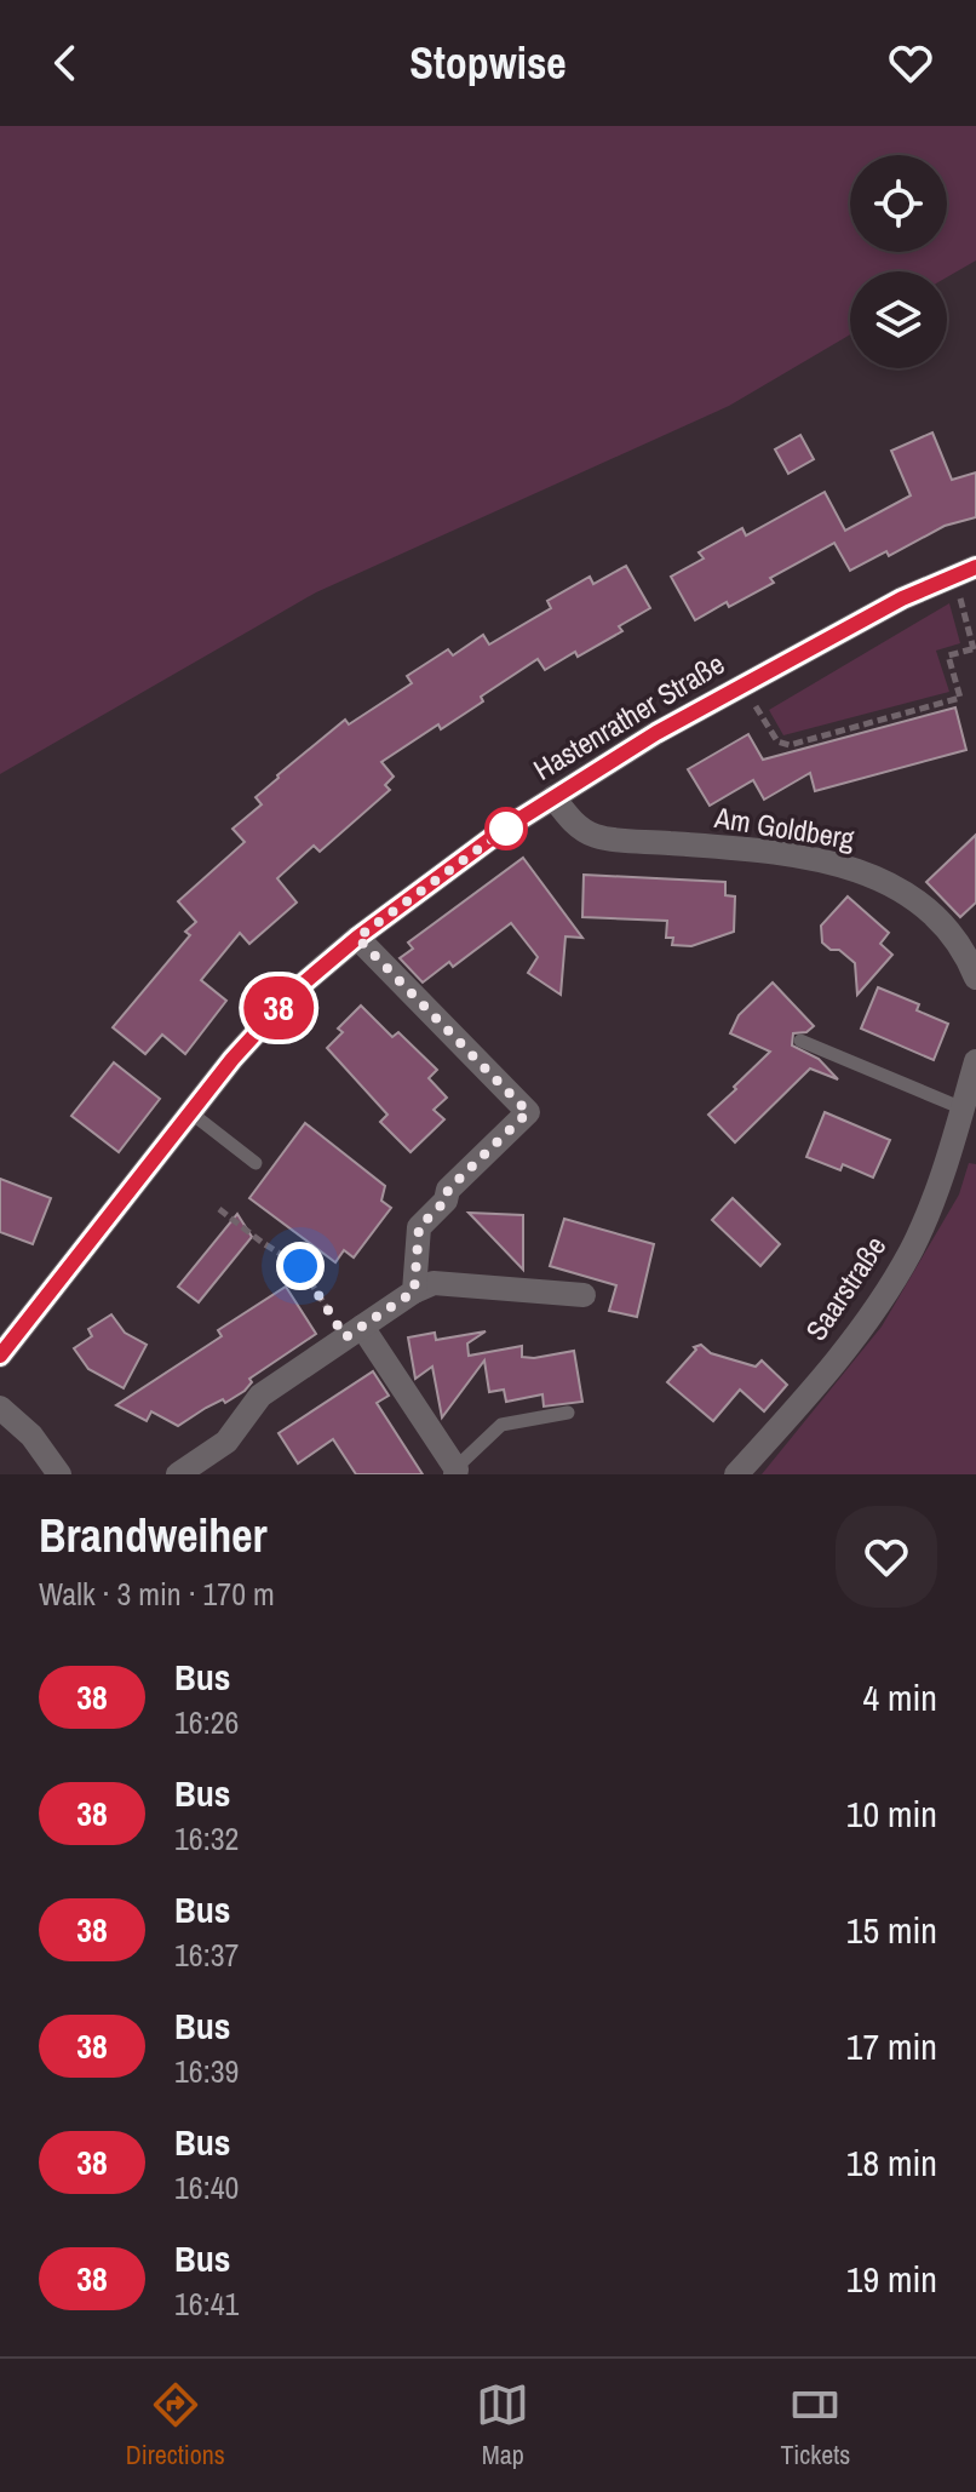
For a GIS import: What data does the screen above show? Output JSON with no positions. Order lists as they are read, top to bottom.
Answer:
{
  "streets": {
    "street": ["Hastenrather Straße", "Am Goldberg", "Saarstraße"]
  },
  "crossings": [
    ["Hastenrather Straße", "Am Goldberg"]
  ],
  "lines": ["bus line 38"],
  "page": {
    "header": "Stopwise",
    "on_map": "38",
    "heading": ["Brandweiher", "Walk · 3 min · 170 m"],
    "list": [
      {
        "mark": "38",
        "name": "Bus",
        "note": "16:26",
        "value": "4 min"
      },
      {
        "mark": "38",
        "name": "Bus",
        "note": "16:32",
        "value": "10 min"
      },
      {
        "mark": "38",
        "name": "Bus",
        "note": "16:37",
        "value": "15 min"
      },
      {
        "mark": "38",
        "name": "Bus",
        "note": "16:39",
        "value": "17 min"
      },
      {
        "mark": "38",
        "name": "Bus",
        "note": "16:40",
        "value": "18 min"
      },
      {
        "mark": "38",
        "name": "Bus",
        "note": "16:41",
        "value": "19 min"
      }
    ],
    "tabs": ["Directions", "Map", "Tickets"]
  }
}
